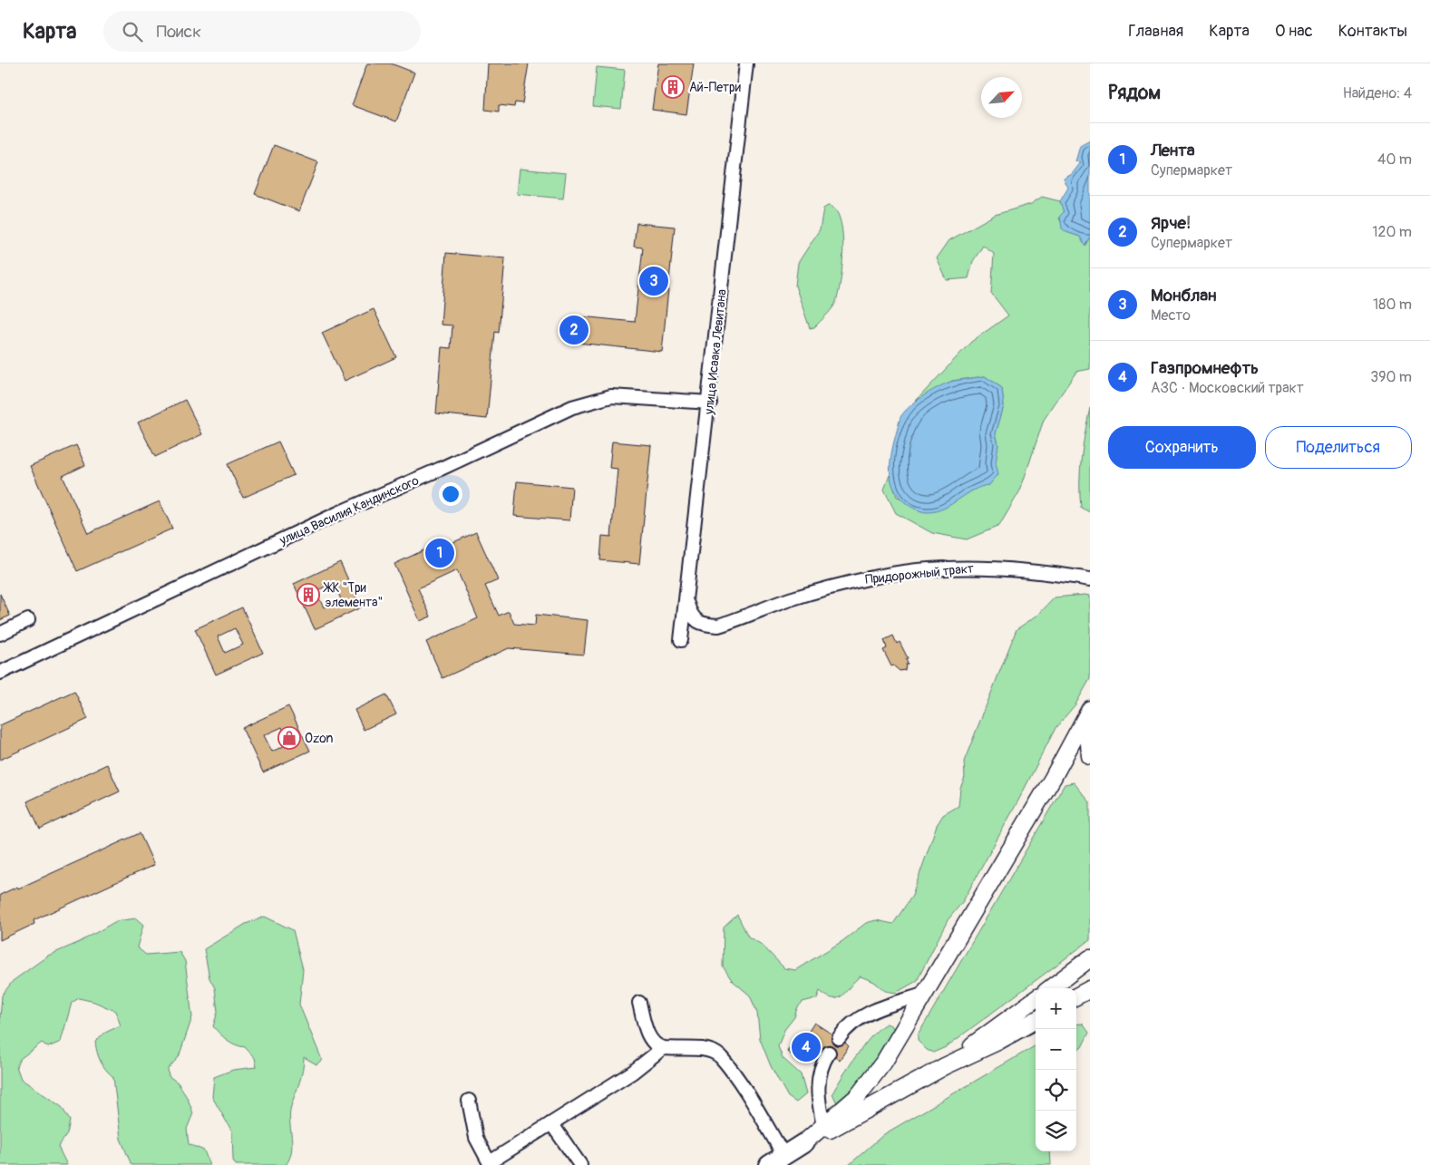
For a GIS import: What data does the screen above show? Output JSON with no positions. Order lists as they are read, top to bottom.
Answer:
{
  "streets": {
    "street": ["улица Исаака Левитана", "улица Василия Кандинского", "Придорожный тракт"]
  },
  "crossings": [
    ["улица Исаака Левитана", "улица Василия Кандинского"],
    ["улица Исаака Левитана", "Придорожный тракт"]
  ],
  "places": {
    "building": ["Ай-Петри", "ЖК \"Три элемента\""],
    "shop": ["Ozon"]
  },
  "north": "top right",
  "page": {
    "header": "Карта",
    "search": "Поиск",
    "nav": [
      "Главная",
      "Карта",
      "О нас",
      "Контакты"
    ],
    "heading": ["Рядом", "Найдено: 4"],
    "list": [
      {
        "mark": "1",
        "name": "Лента",
        "note": "Супермаркет",
        "value": "40 m"
      },
      {
        "mark": "2",
        "name": "Ярче!",
        "note": "Супермаркет",
        "value": "120 m"
      },
      {
        "mark": "3",
        "name": "Монблан",
        "note": "Место",
        "value": "180 m"
      },
      {
        "mark": "4",
        "name": "Газпромнефть",
        "note": "АЗС · Московский тракт",
        "value": "390 m"
      }
    ],
    "pins": [
      "3",
      "2",
      "1",
      "4"
    ],
    "buttons": ["Сохранить", "Поделиться"],
    "map_buttons": ["+", "−"]
  }
}
